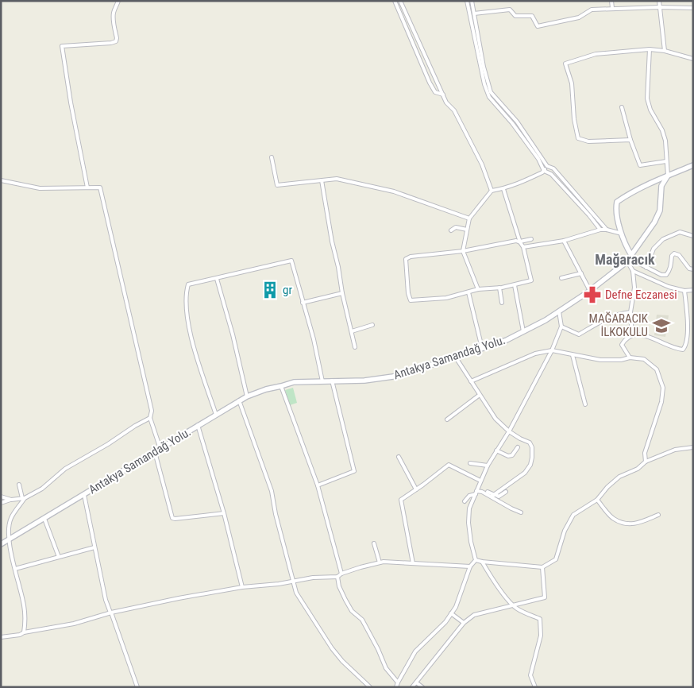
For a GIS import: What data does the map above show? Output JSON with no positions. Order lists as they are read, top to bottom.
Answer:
{
  "streets": {
    "street": ["Antakya Samandağ Yolu."]
  },
  "districts": ["Mağaracık"],
  "places": {
    "building": ["gr"],
    "pharmacy": ["Defne Eczanesi"],
    "school or university": ["MAĞARACIK İLKOKULU"]
  }
}
